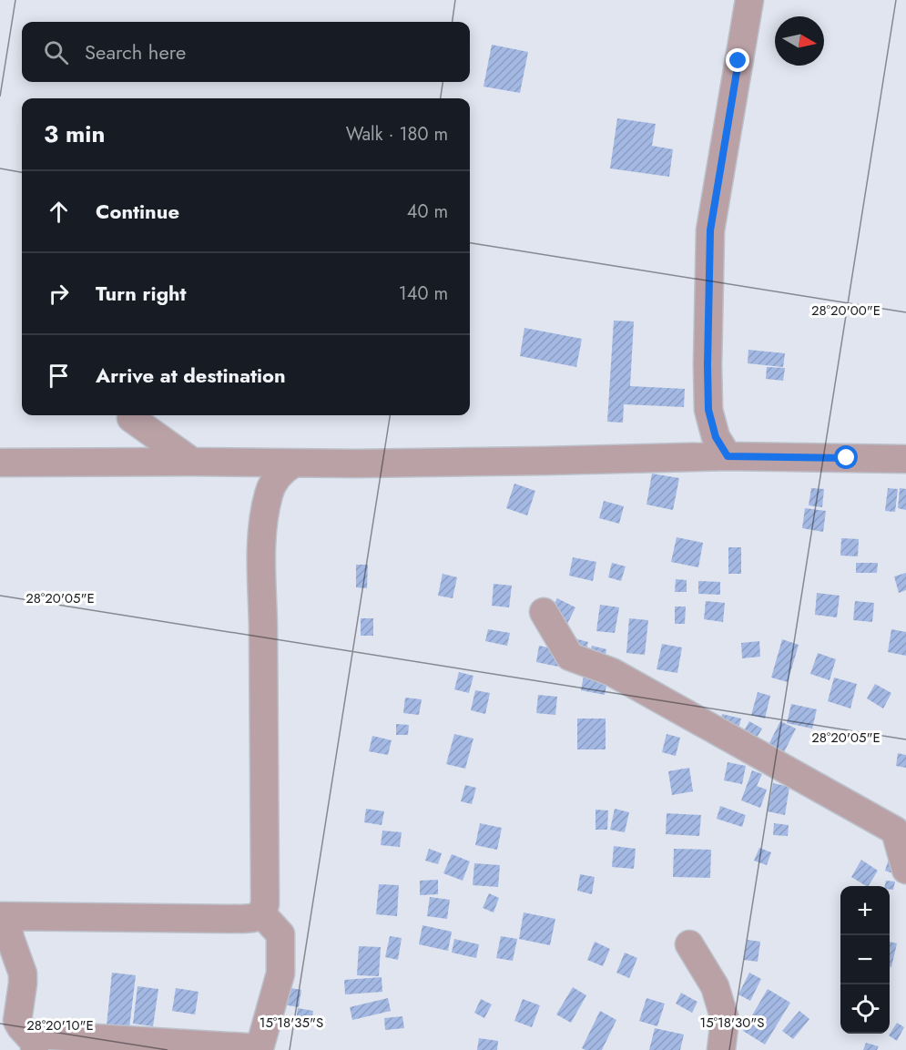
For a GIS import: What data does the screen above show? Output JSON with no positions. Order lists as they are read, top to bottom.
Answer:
{
  "north": "right",
  "page": {
    "search": "Search here",
    "heading": ["3 min", "Walk · 180 m"],
    "list": [
      ["Continue", "40 m"],
      ["Turn right", "140 m"],
      "Arrive at destination"
    ],
    "map_buttons": ["+", "−"]
  },
  "coordinates": [
    "28°20'00\"E",
    "28°20'05\"E",
    "15°18'35\"S",
    "15°18'30\"S",
    "28°20'10\"E"
  ]
}
